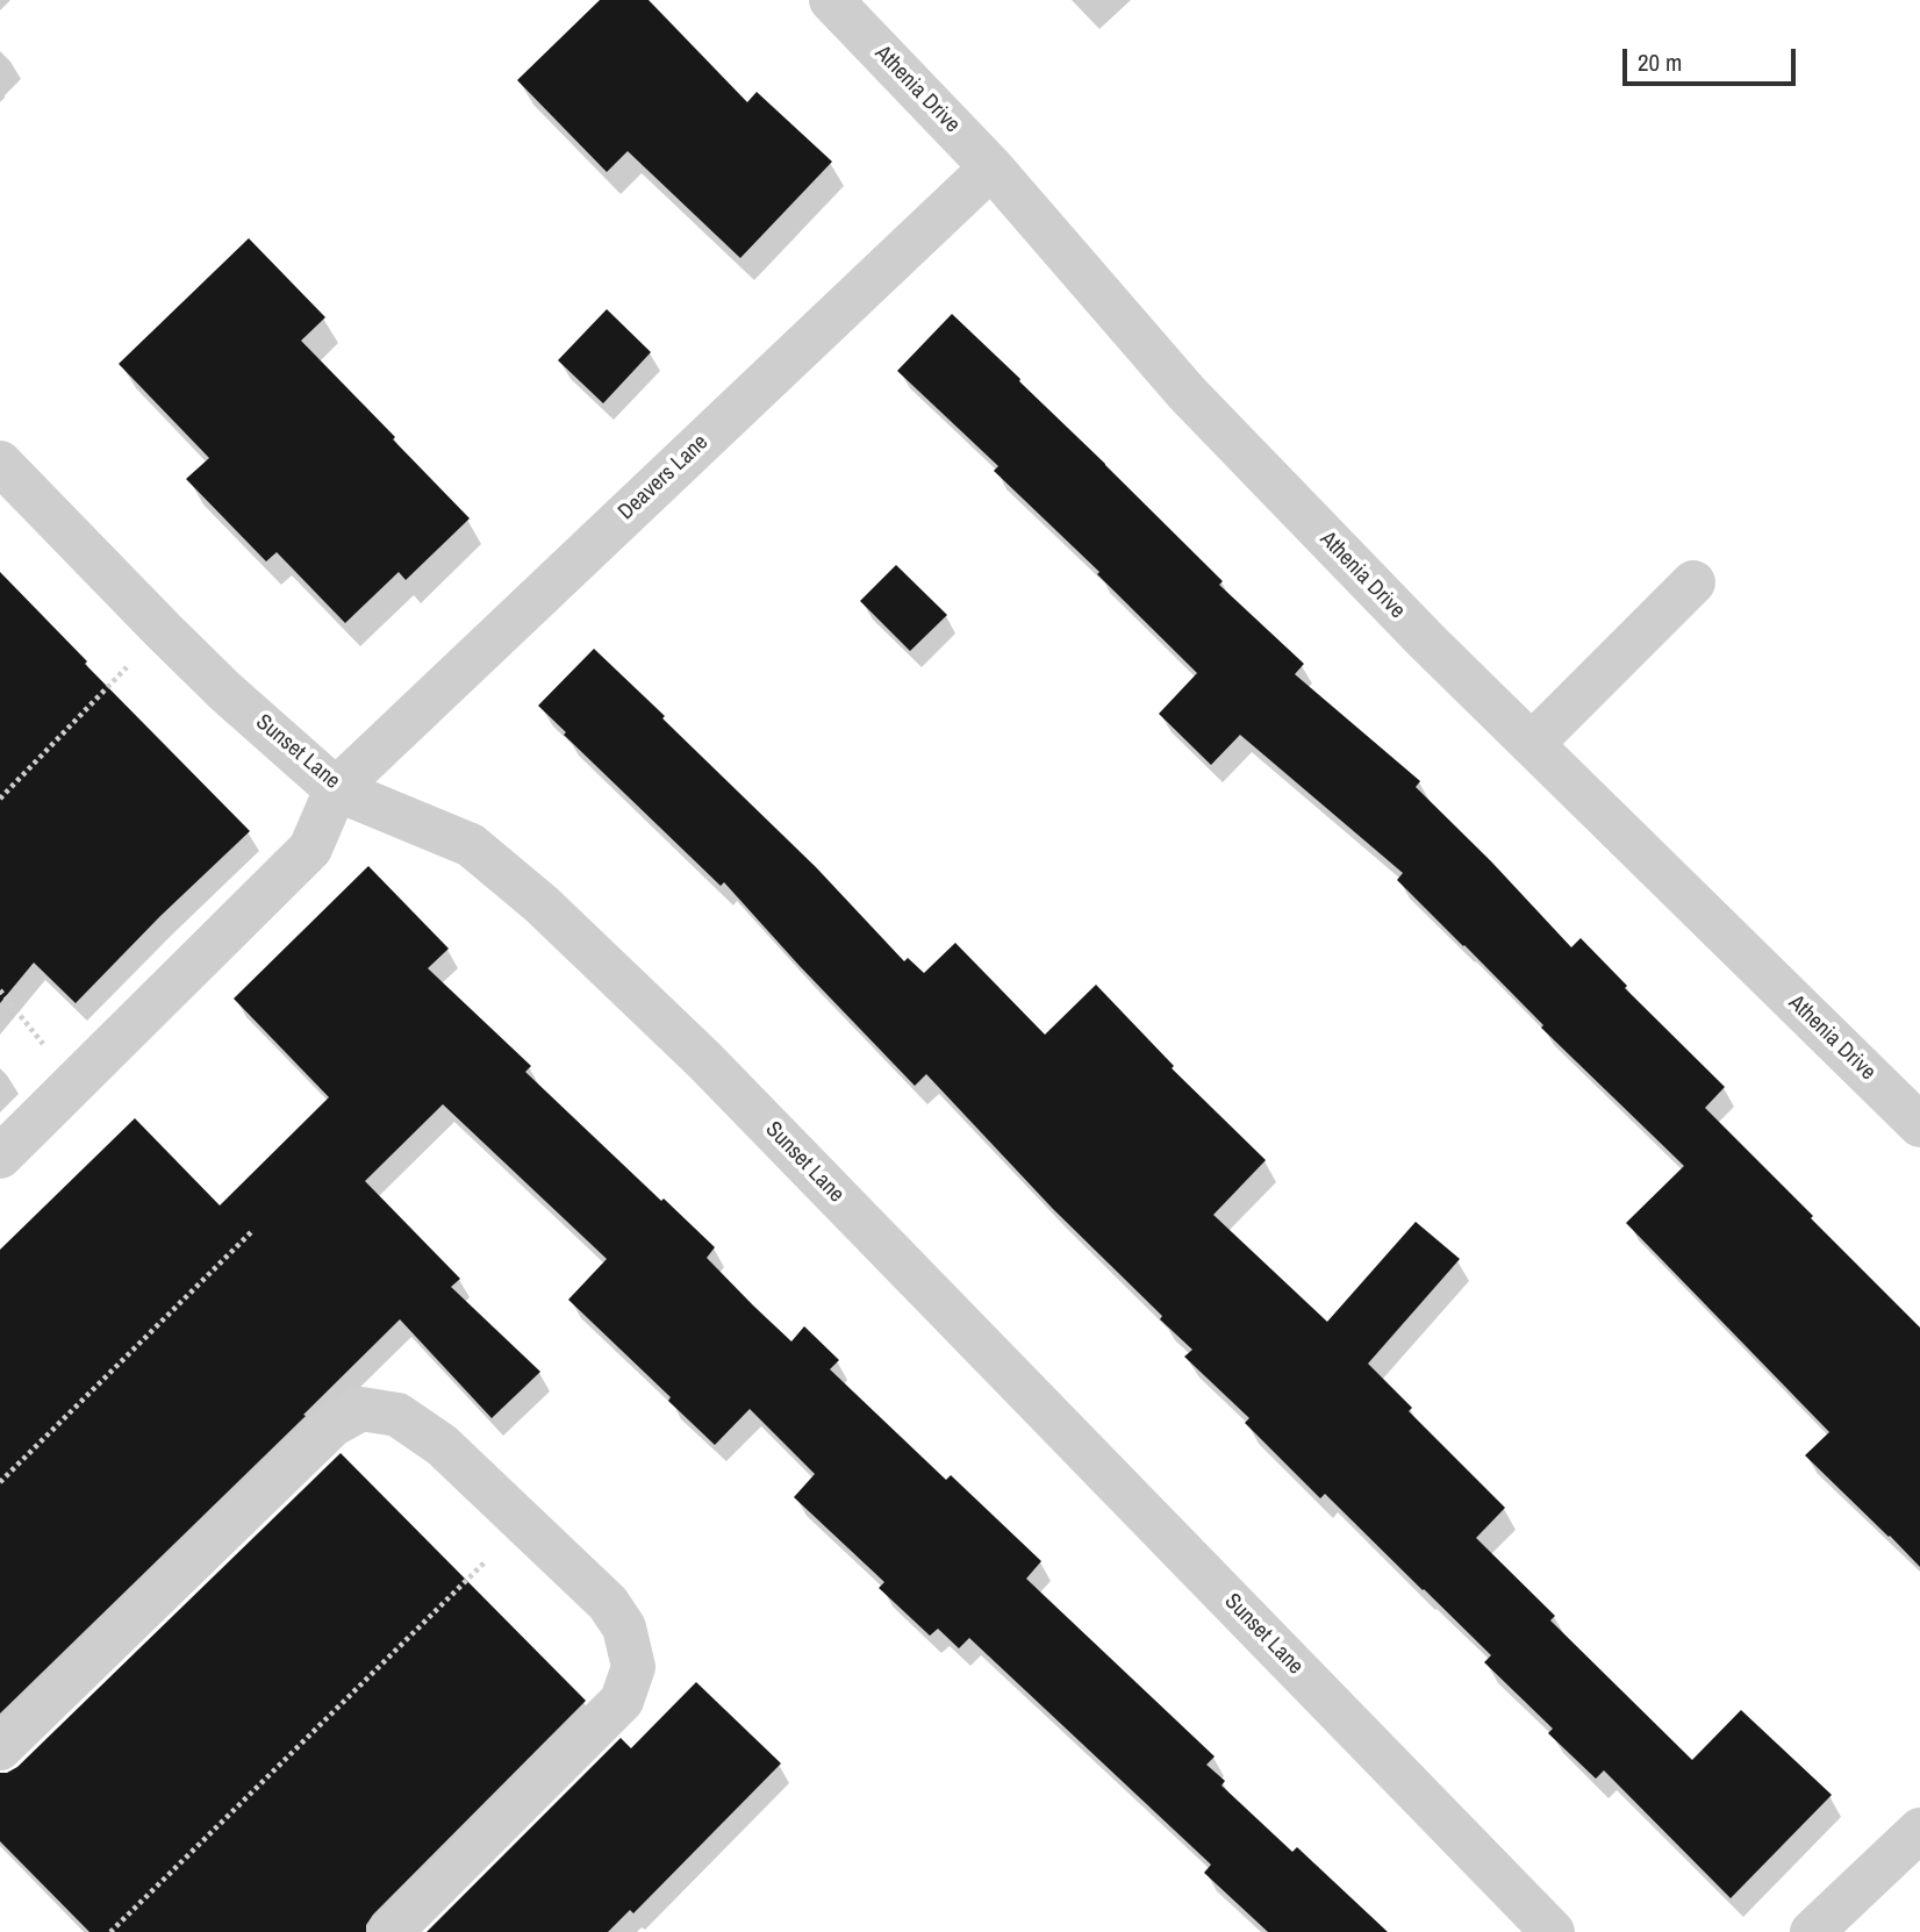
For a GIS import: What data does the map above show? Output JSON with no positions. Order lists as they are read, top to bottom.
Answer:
{
  "streets": {
    "street": ["Athenia Drive", "Deavers Lane", "Sunset Lane"]
  },
  "crossings": [
    ["Athenia Drive", "Deavers Lane"],
    ["Deavers Lane", "Sunset Lane"]
  ],
  "scale_bar": "20 m"
}
